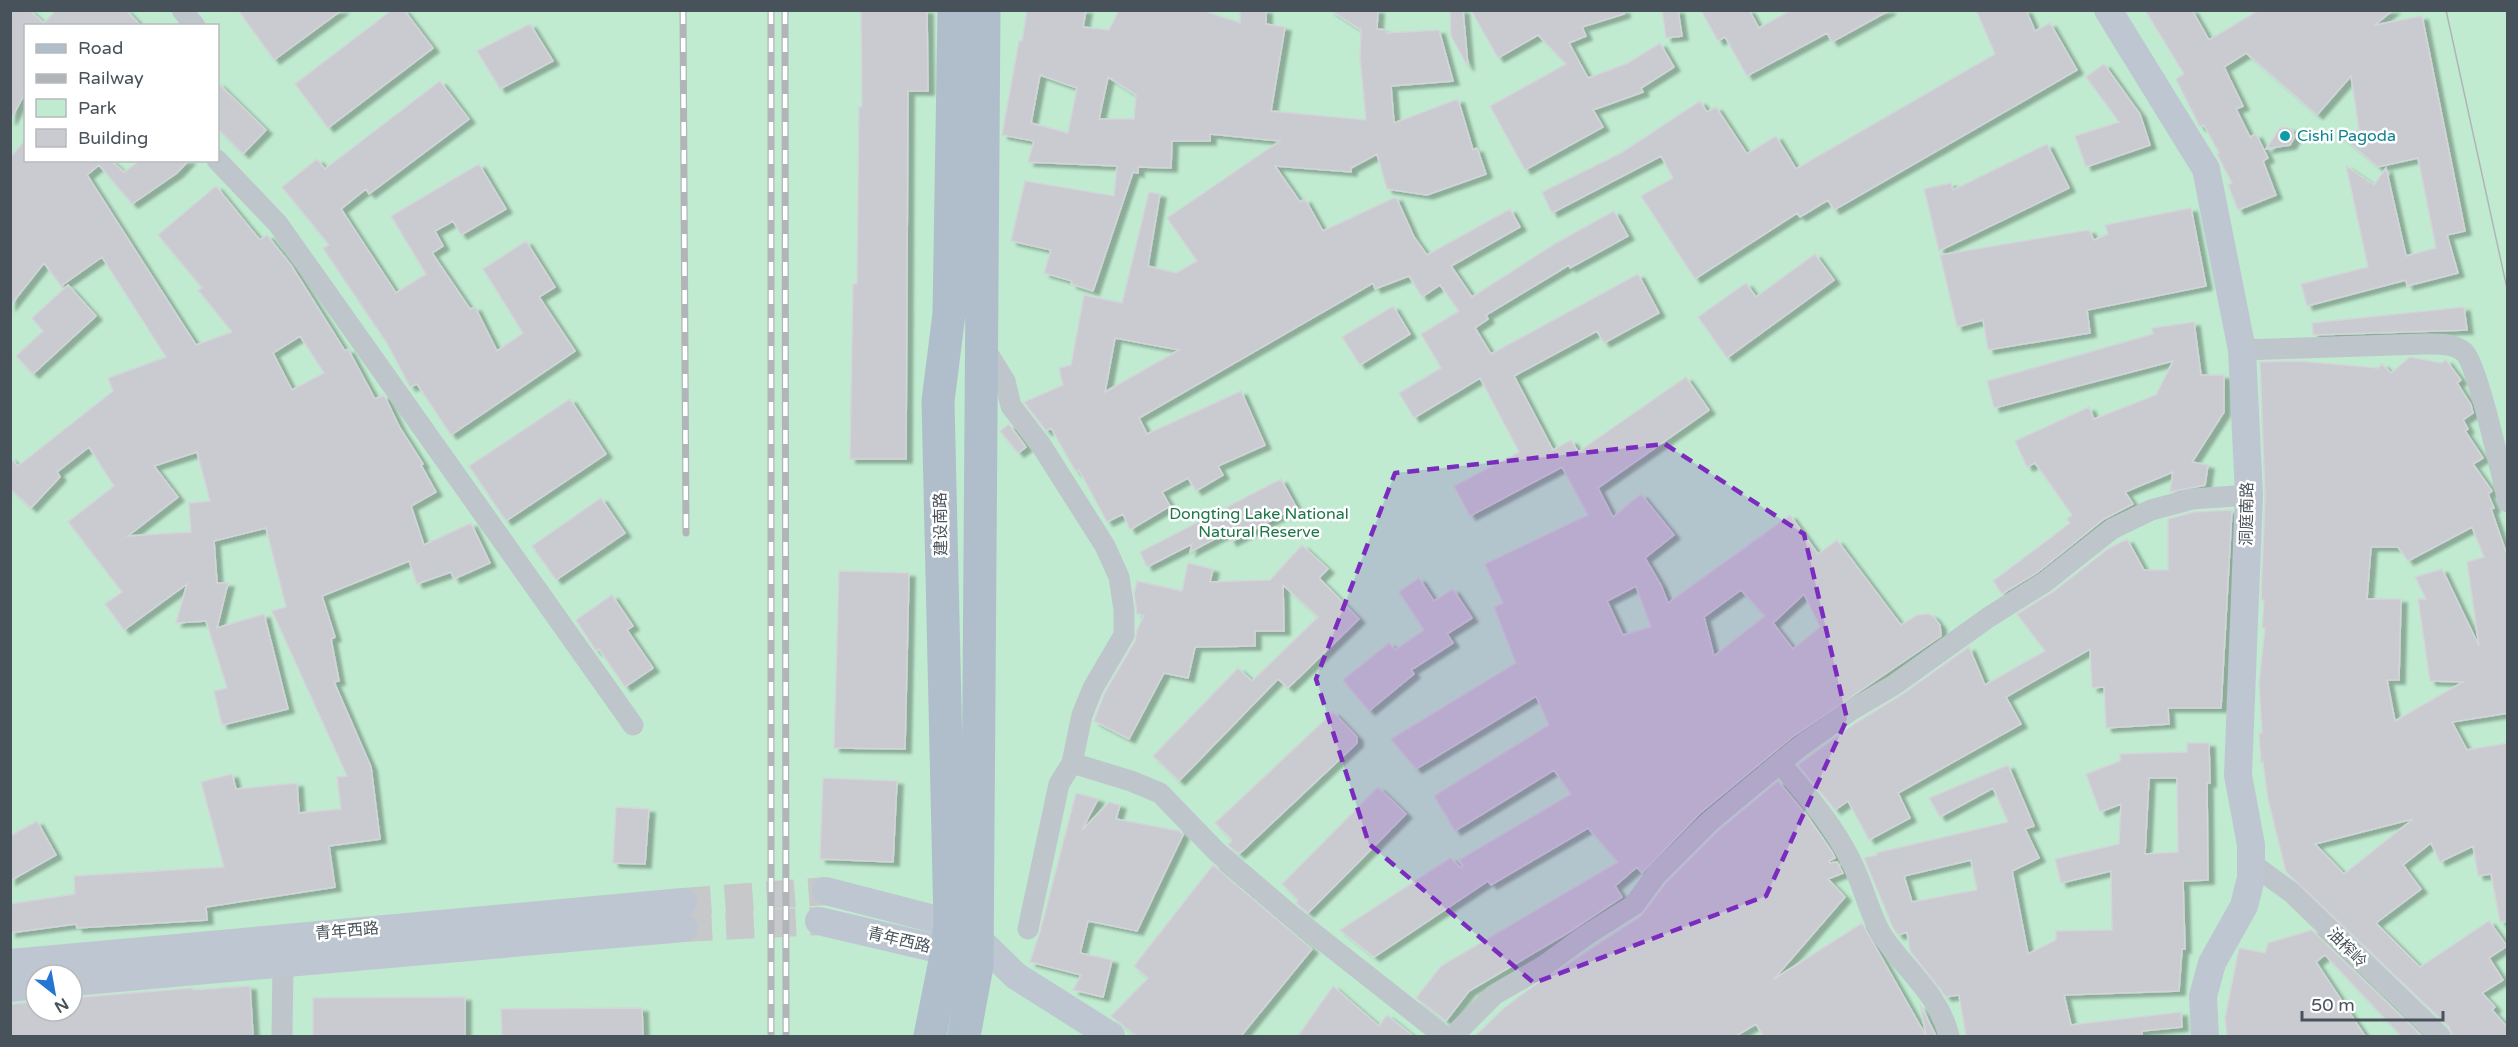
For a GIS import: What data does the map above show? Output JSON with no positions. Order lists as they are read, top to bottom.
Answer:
{
  "streets": {
    "main road": ["洞庭南路", "建设南路", "青年西路"],
    "street": ["油榨岭"]
  },
  "crossings": [
    ["洞庭南路", "油榨岭"],
    ["建设南路", "青年西路"]
  ],
  "parks": ["Dongting Lake National Natural Reserve"],
  "places": ["Cishi Pagoda"],
  "legend": [
    "Road",
    "Railway",
    "Park",
    "Building"
  ],
  "scale_bar": "50 m",
  "north": "bottom right"
}
